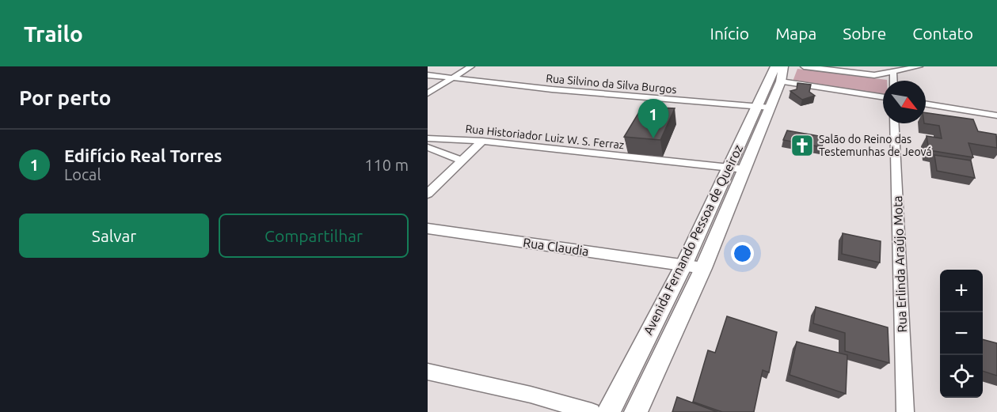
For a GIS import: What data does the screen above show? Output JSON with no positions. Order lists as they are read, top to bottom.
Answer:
{
  "streets": {
    "street": [
      "Rua Silvino da Silva Burgos",
      "Rua Historiador Luiz W. S. Ferraz",
      "Avenida Fernando Pessoa de Queiroz",
      "Rua Claudia",
      "Rua Erlinda Araújo Mota"
    ]
  },
  "crossings": [
    ["Rua Silvino da Silva Burgos", "Avenida Fernando Pessoa de Queiroz"],
    ["Rua Historiador Luiz W. S. Ferraz", "Avenida Fernando Pessoa de Queiroz"],
    ["Avenida Fernando Pessoa de Queiroz", "Rua Claudia"]
  ],
  "places": {
    "church": ["Salão do Reino das Testemunhas de Jeová"]
  },
  "north": "bottom right",
  "page": {
    "header": "Trailo",
    "nav": [
      "Início",
      "Mapa",
      "Sobre",
      "Contato"
    ],
    "heading": "Por perto",
    "pins": "1",
    "list": [
      {
        "mark": "1",
        "name": "Edifício Real Torres",
        "note": "Local",
        "value": "110 m"
      }
    ],
    "buttons": ["Salvar", "Compartilhar"],
    "map_buttons": ["+", "−"]
  }
}
